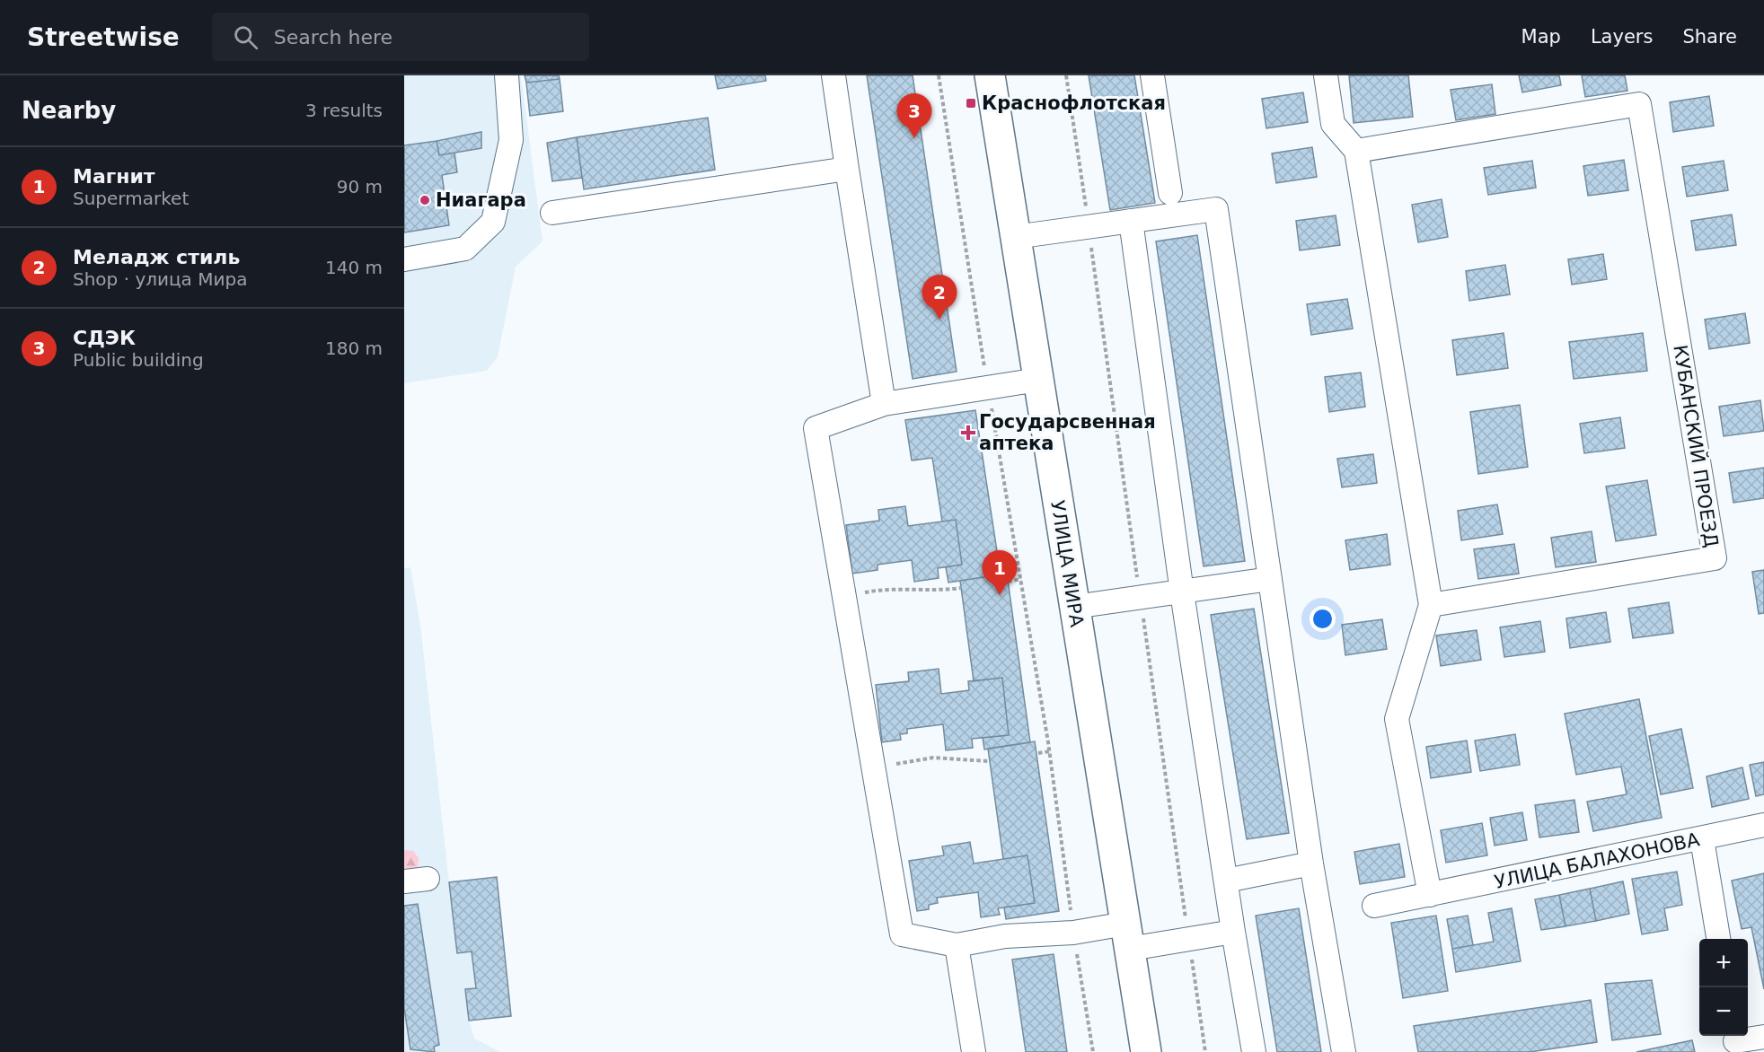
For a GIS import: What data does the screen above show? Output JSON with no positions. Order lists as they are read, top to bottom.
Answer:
{
  "streets": {
    "main road": ["УЛИЦА МИРА"],
    "street": ["КУБАНСКИЙ ПРОЕЗД", "УЛИЦА БАЛАХОНОВА"]
  },
  "places": {
    "transit": ["Краснофлотская"],
    "other": ["Ниагара"],
    "health": ["Государсвенная аптека"]
  },
  "page": {
    "header": "Streetwise",
    "search": "Search here",
    "nav": ["Map", "Layers", "Share"],
    "heading": ["Nearby", "3 results"],
    "pins": ["3", "2", "1"],
    "list": [
      {
        "mark": "1",
        "name": "Магнит",
        "note": "Supermarket",
        "value": "90 m"
      },
      {
        "mark": "2",
        "name": "Меладж стиль",
        "note": "Shop · улица Мира",
        "value": "140 m"
      },
      {
        "mark": "3",
        "name": "СДЭК",
        "note": "Public building",
        "value": "180 m"
      }
    ],
    "map_buttons": ["+", "−"]
  }
}
